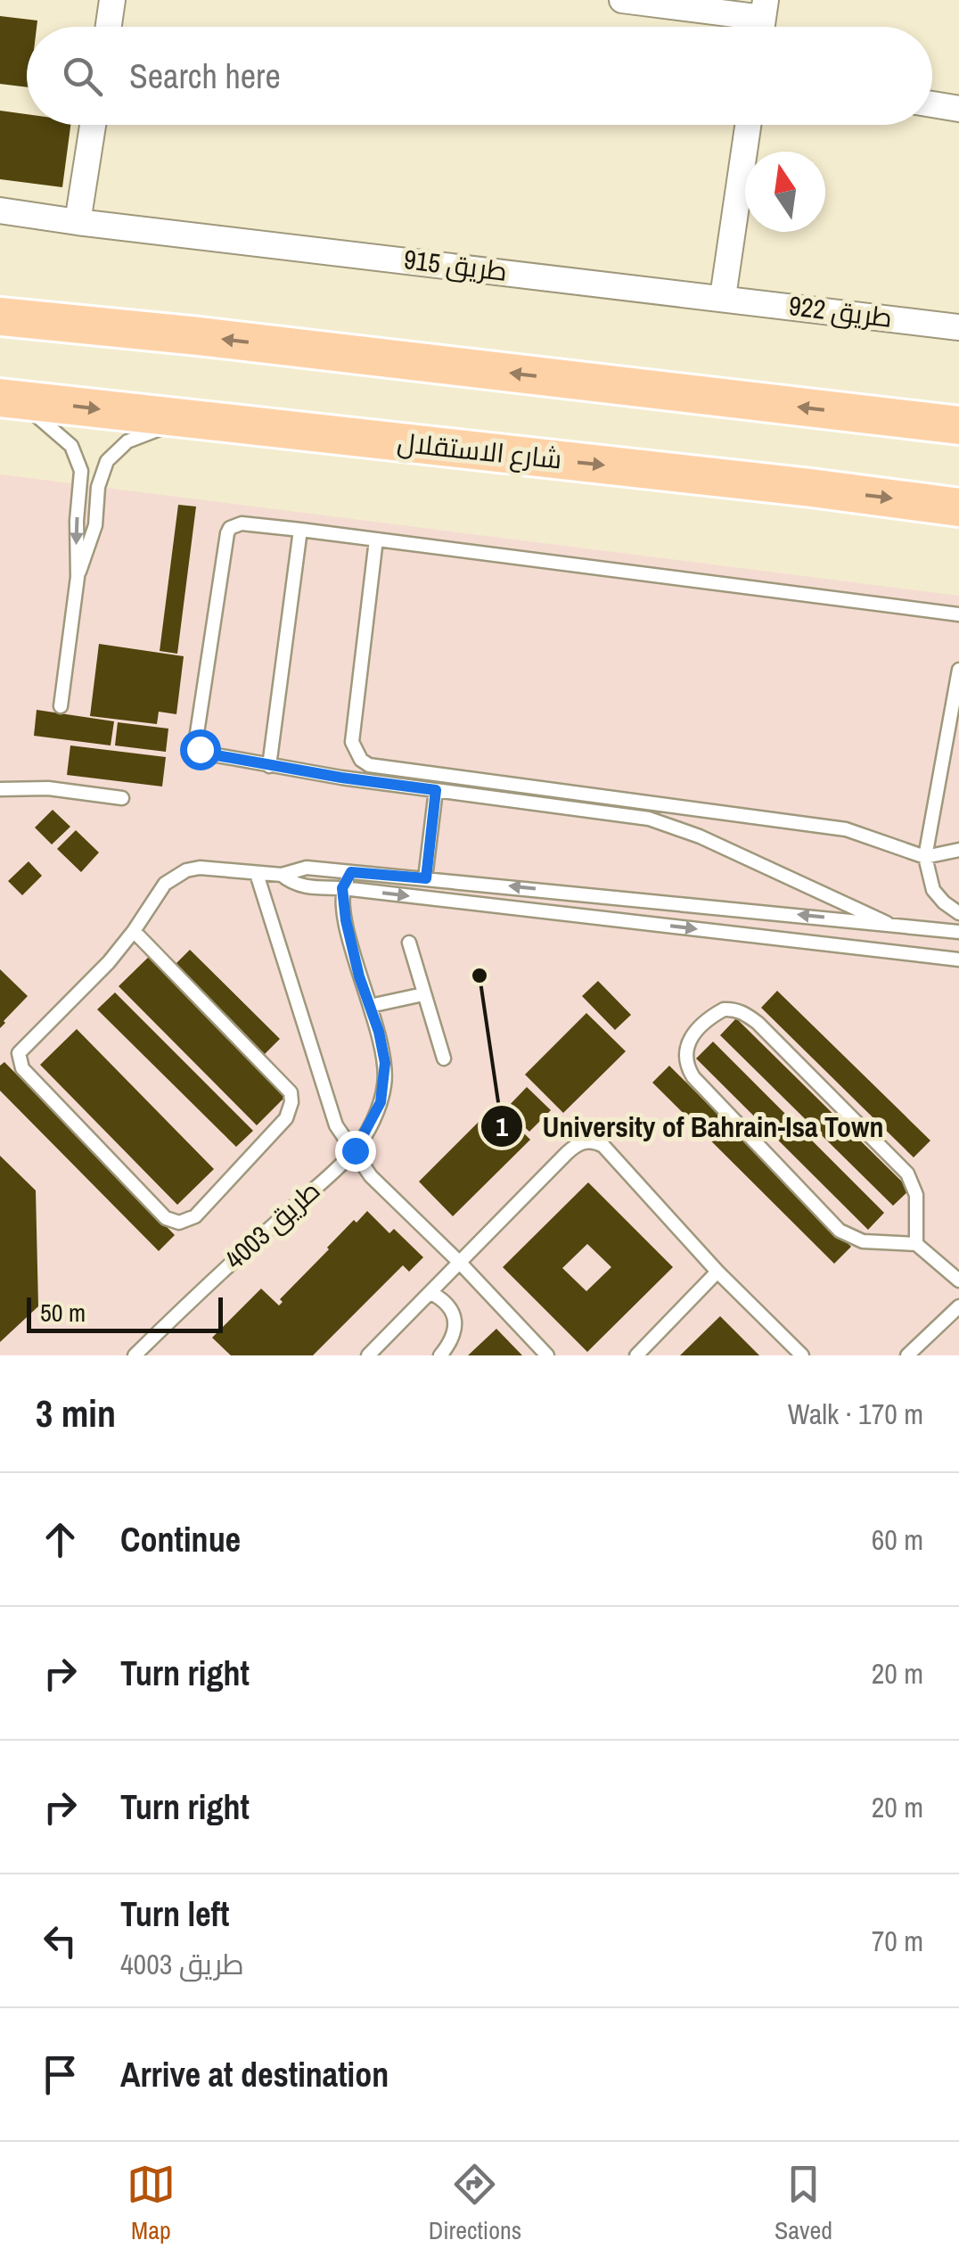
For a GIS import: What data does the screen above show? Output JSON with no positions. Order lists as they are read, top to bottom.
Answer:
{
  "streets": {
    "main road": ["شارع الاستقلال"],
    "street": ["طريق 915", "طريق 922"],
    "lane": ["طريق 4003"]
  },
  "crossings": [
    ["طريق 915", "طريق 922"]
  ],
  "places": ["University of Bahrain-Isa Town"],
  "scale_bar": "50 m",
  "north": "top",
  "page": {
    "search": "Search here",
    "scale": "50 m",
    "heading": ["3 min", "Walk · 170 m"],
    "list": [
      ["Continue", "60 m"],
      ["Turn right", "20 m"],
      ["Turn right", "20 m"],
      ["Turn left", "طريق 4003", "70 m"],
      "Arrive at destination"
    ],
    "nav": ["Map", "Directions", "Saved"]
  }
}
